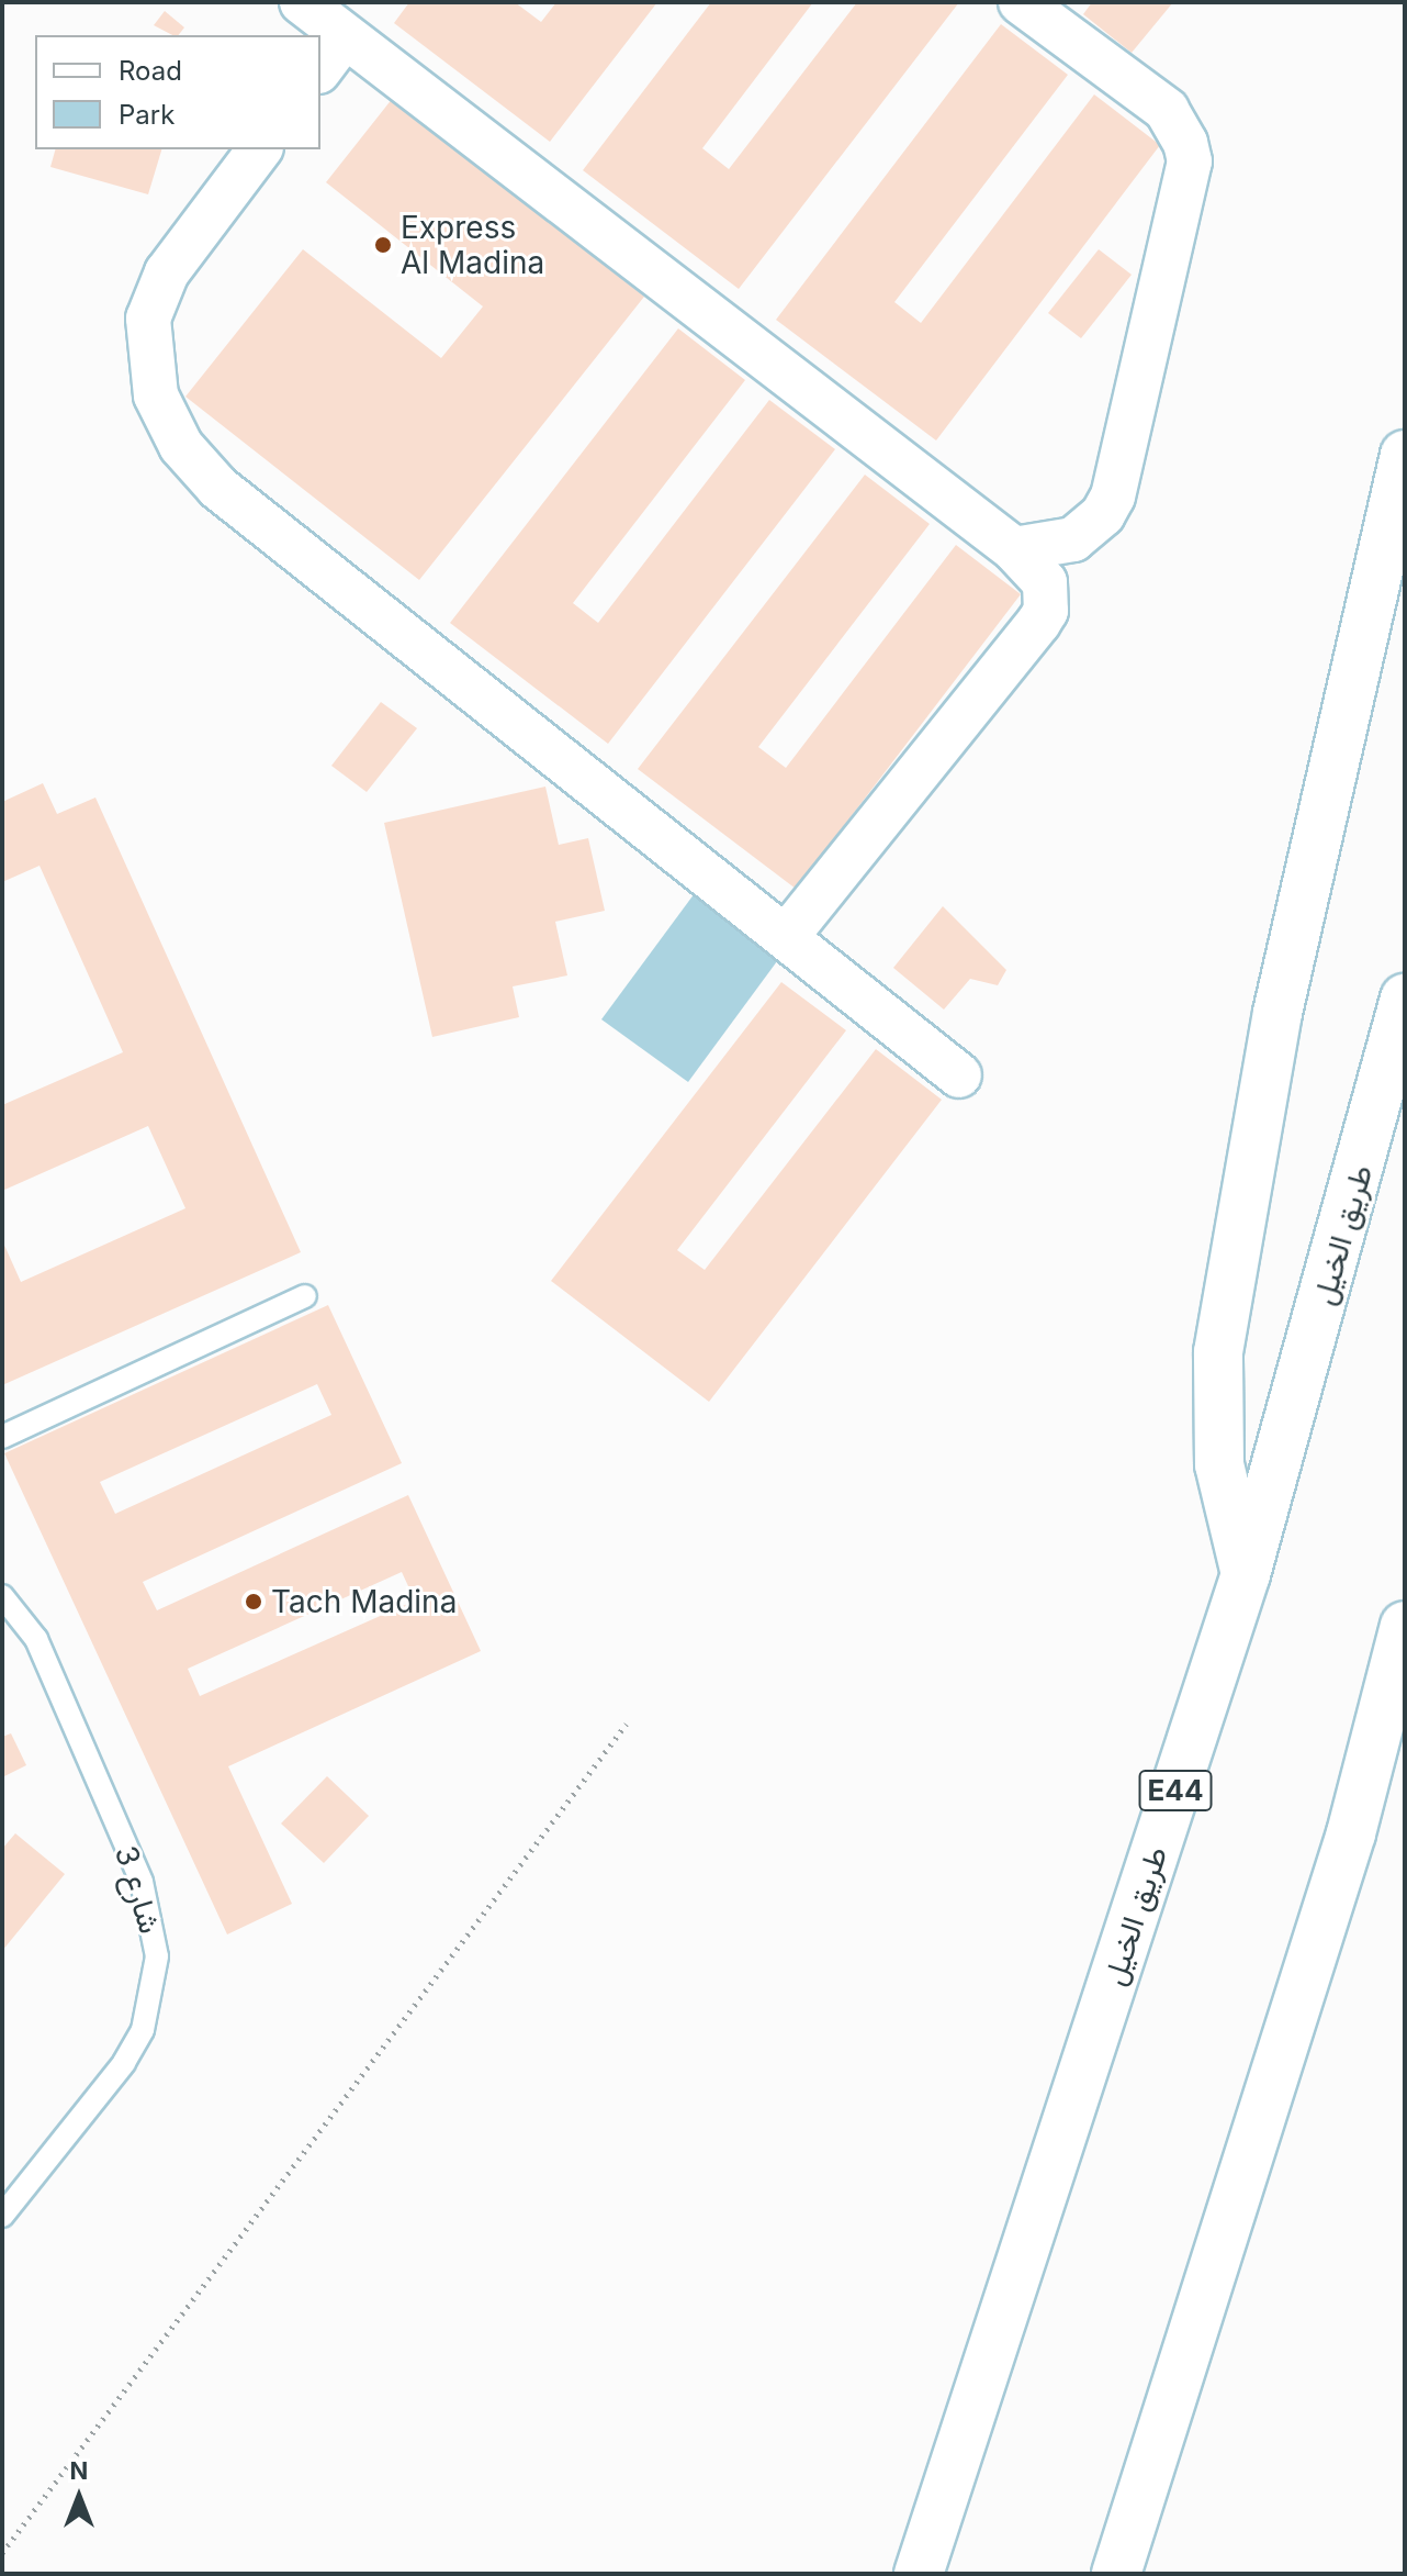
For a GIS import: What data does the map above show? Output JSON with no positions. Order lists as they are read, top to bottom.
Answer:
{
  "streets": {
    "highway": ["طريق الخيل", "E44"],
    "lane": ["شارع 3"]
  },
  "places": ["Express Al Madina", "Tach Madina"],
  "legend": ["Road", "Park"],
  "north": "top"
}
